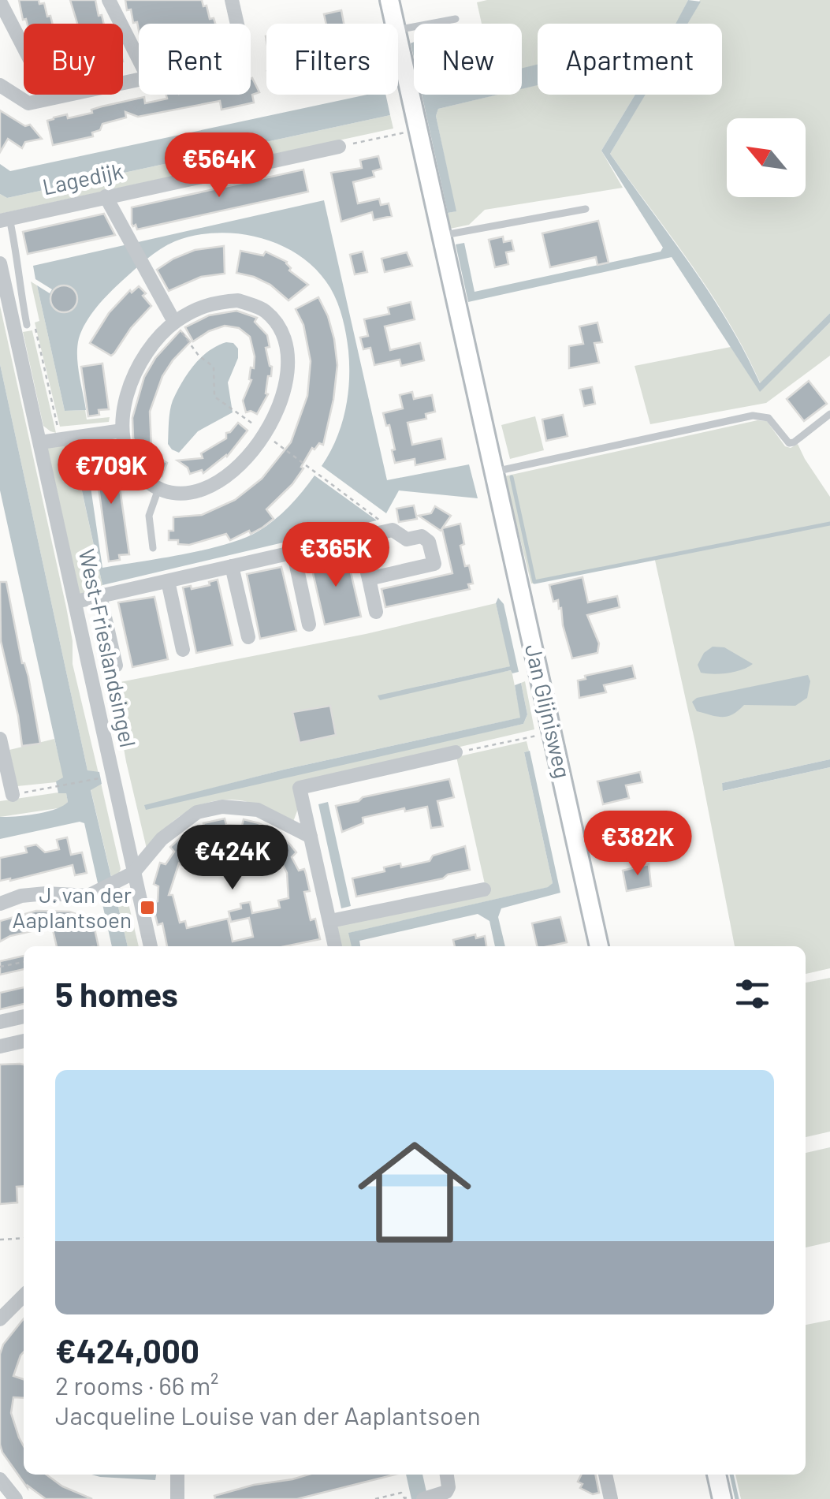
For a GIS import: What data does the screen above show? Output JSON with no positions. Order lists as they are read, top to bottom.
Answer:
{
  "streets": {
    "street": ["Lagedijk", "West-Frieslandsingel", "Jan Glijnisweg"]
  },
  "places": {
    "transit": ["J. van der Aaplantsoen"]
  },
  "north": "top left",
  "page": {
    "chip": [
      "Buy",
      "Rent",
      "Filters",
      "New",
      "Apartment"
    ],
    "price": [
      "€564K",
      "€709K",
      "€365K",
      "€382K",
      "€424K"
    ],
    "heading": "5 homes",
    "list": [
      {
        "name": "€424,000",
        "note": "2 rooms · 66 m² · Jacqueline Louise van der Aaplantsoen"
      }
    ]
  }
}
